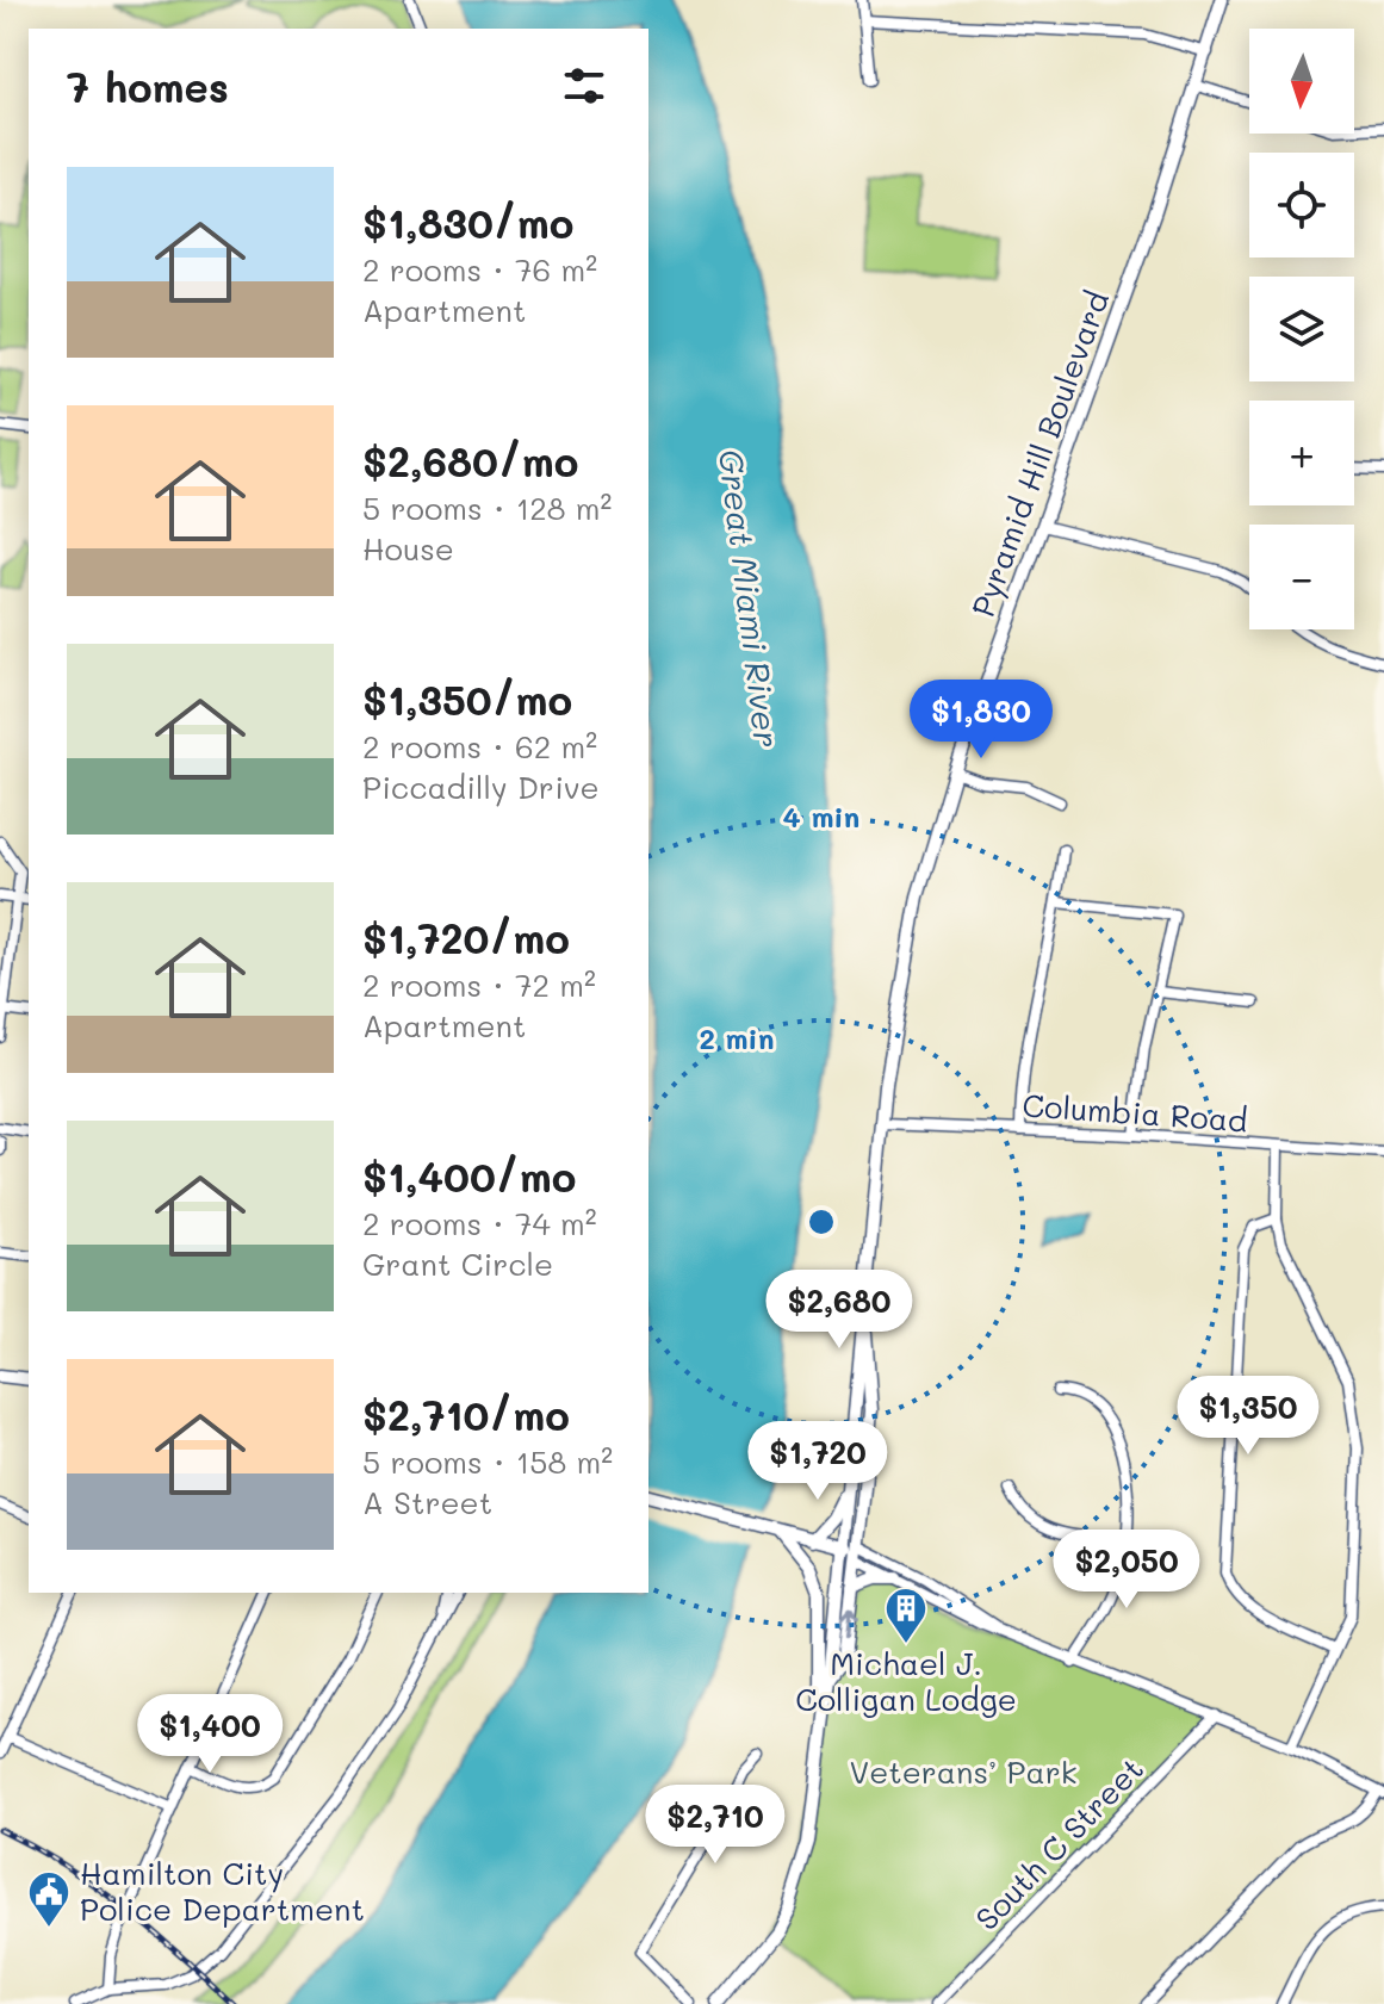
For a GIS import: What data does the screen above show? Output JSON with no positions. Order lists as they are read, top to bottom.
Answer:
{
  "streets": {
    "main road": ["Pyramid Hill Boulevard"],
    "street": ["Columbia Road", "South C Street"]
  },
  "crossings": [
    ["Pyramid Hill Boulevard", "Columbia Road"]
  ],
  "water": ["Great Miami River"],
  "parks": ["Veterans’ Park"],
  "places": {
    "building": ["Michael J. Colligan Lodge"],
    "public building": ["Hamilton City Police Department"]
  },
  "north": "bottom",
  "page": {
    "map_buttons": ["+", "−"],
    "heading": "7 homes",
    "list": [
      {
        "name": "$1,830/mo",
        "note": "2 rooms · 76 m² · Apartment"
      },
      {
        "name": "$2,680/mo",
        "note": "5 rooms · 128 m² · House"
      },
      {
        "name": "$1,350/mo",
        "note": "2 rooms · 62 m² · Piccadilly Drive"
      },
      {
        "name": "$1,720/mo",
        "note": "2 rooms · 72 m² · Apartment"
      },
      {
        "name": "$1,400/mo",
        "note": "2 rooms · 74 m² · Grant Circle"
      },
      {
        "name": "$2,710/mo",
        "note": "5 rooms · 158 m² · A Street"
      }
    ],
    "price": [
      "$1,830",
      "$2,680",
      "$1,350",
      "$1,720",
      "$2,050",
      "$1,400",
      "$2,710"
    ]
  },
  "rings": ["4 min", "2 min"]
}
